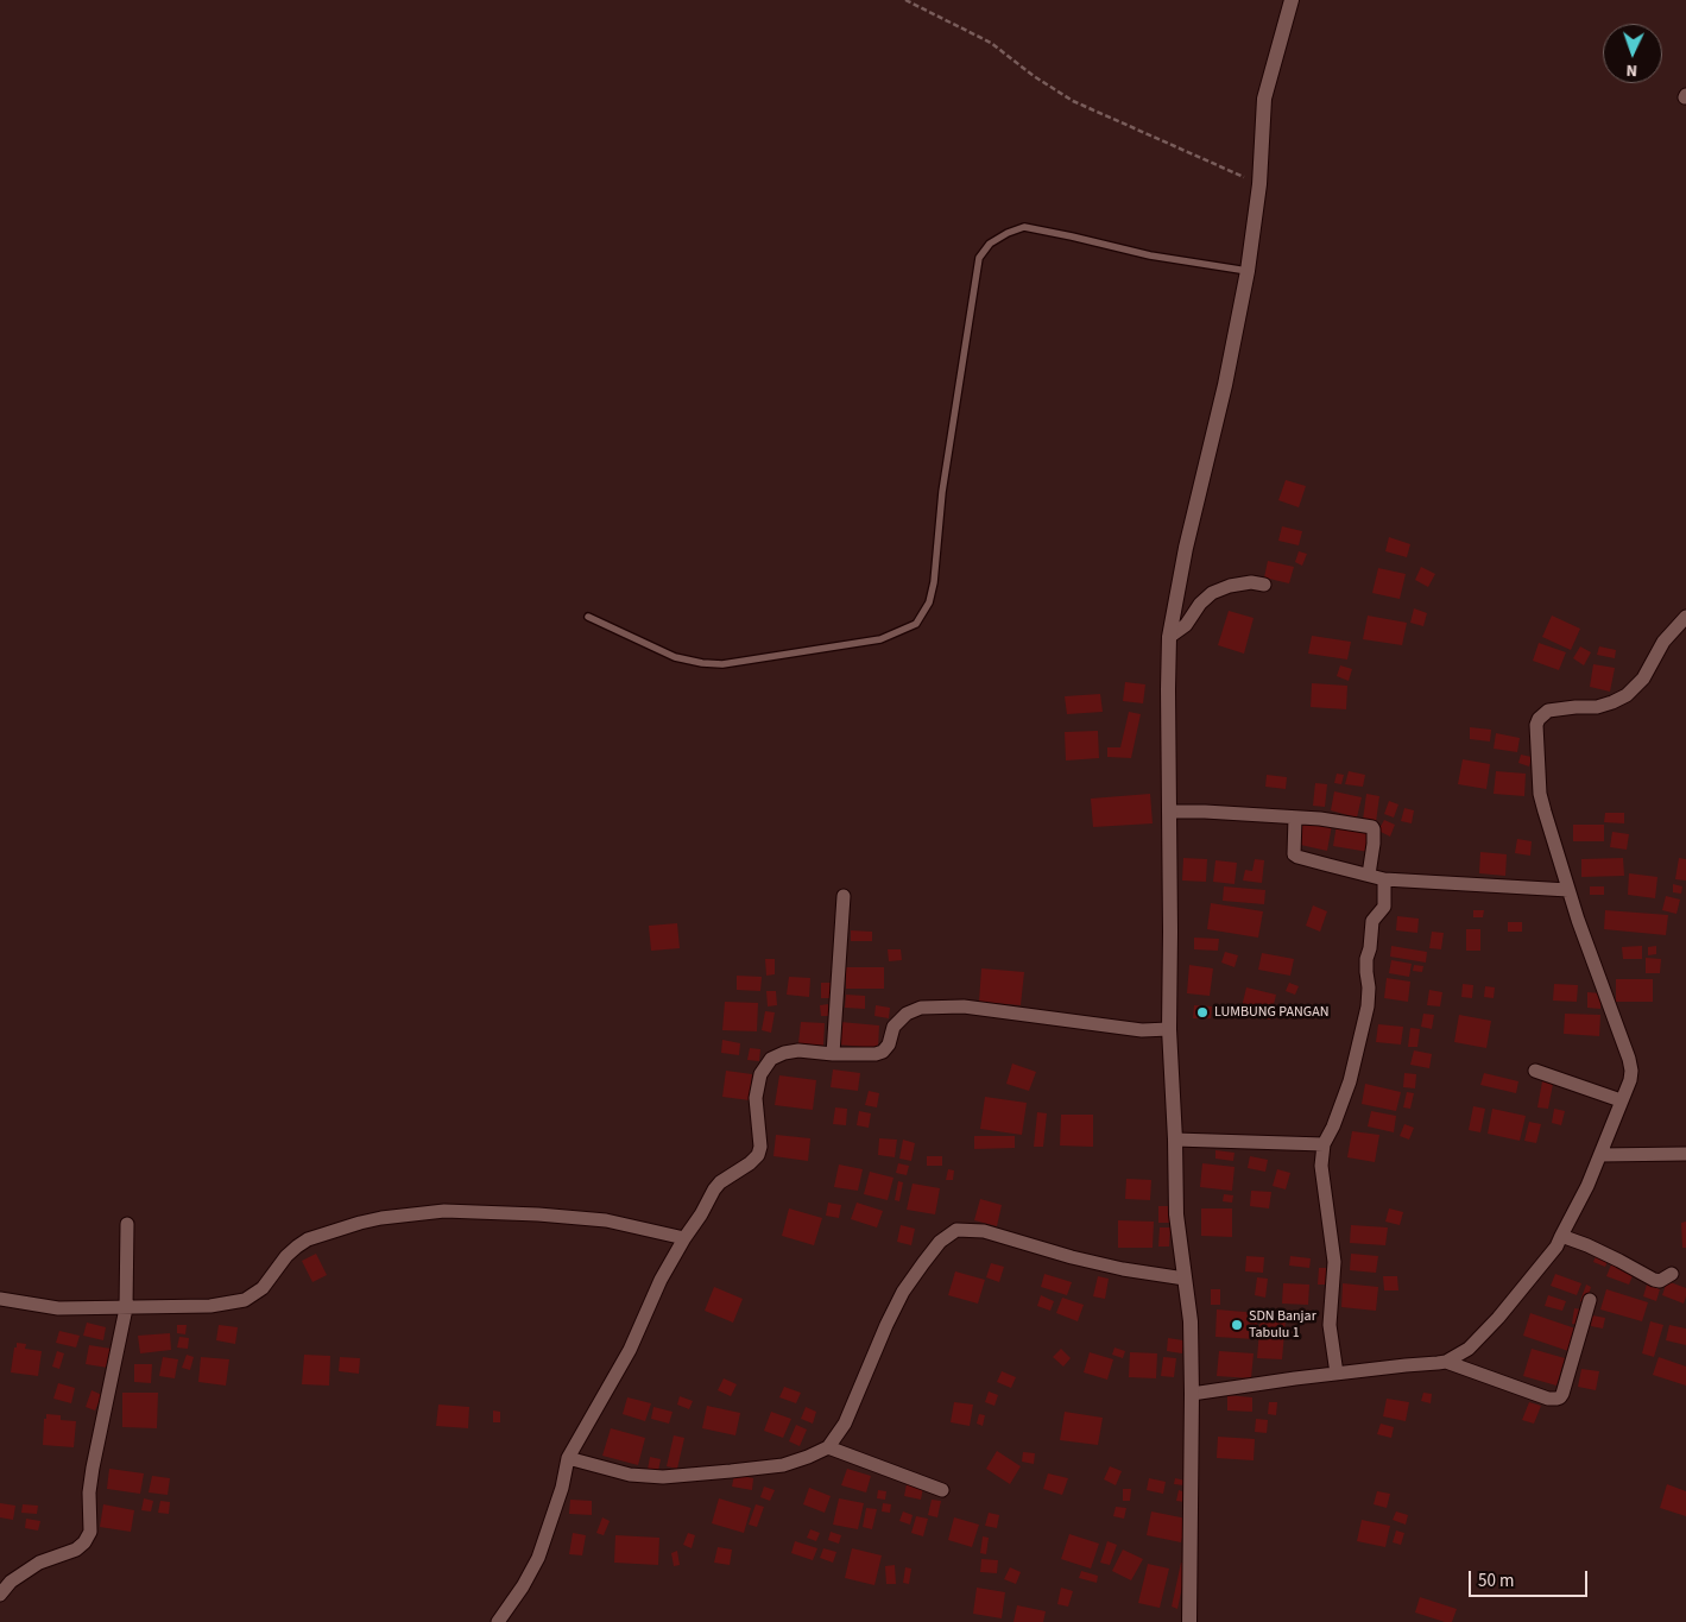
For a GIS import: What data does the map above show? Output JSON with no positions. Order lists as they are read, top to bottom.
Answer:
{
  "places": ["LUMBUNG PANGAN", "SDN Banjar Tabulu 1"],
  "scale_bar": "50 m",
  "north": "bottom"
}
